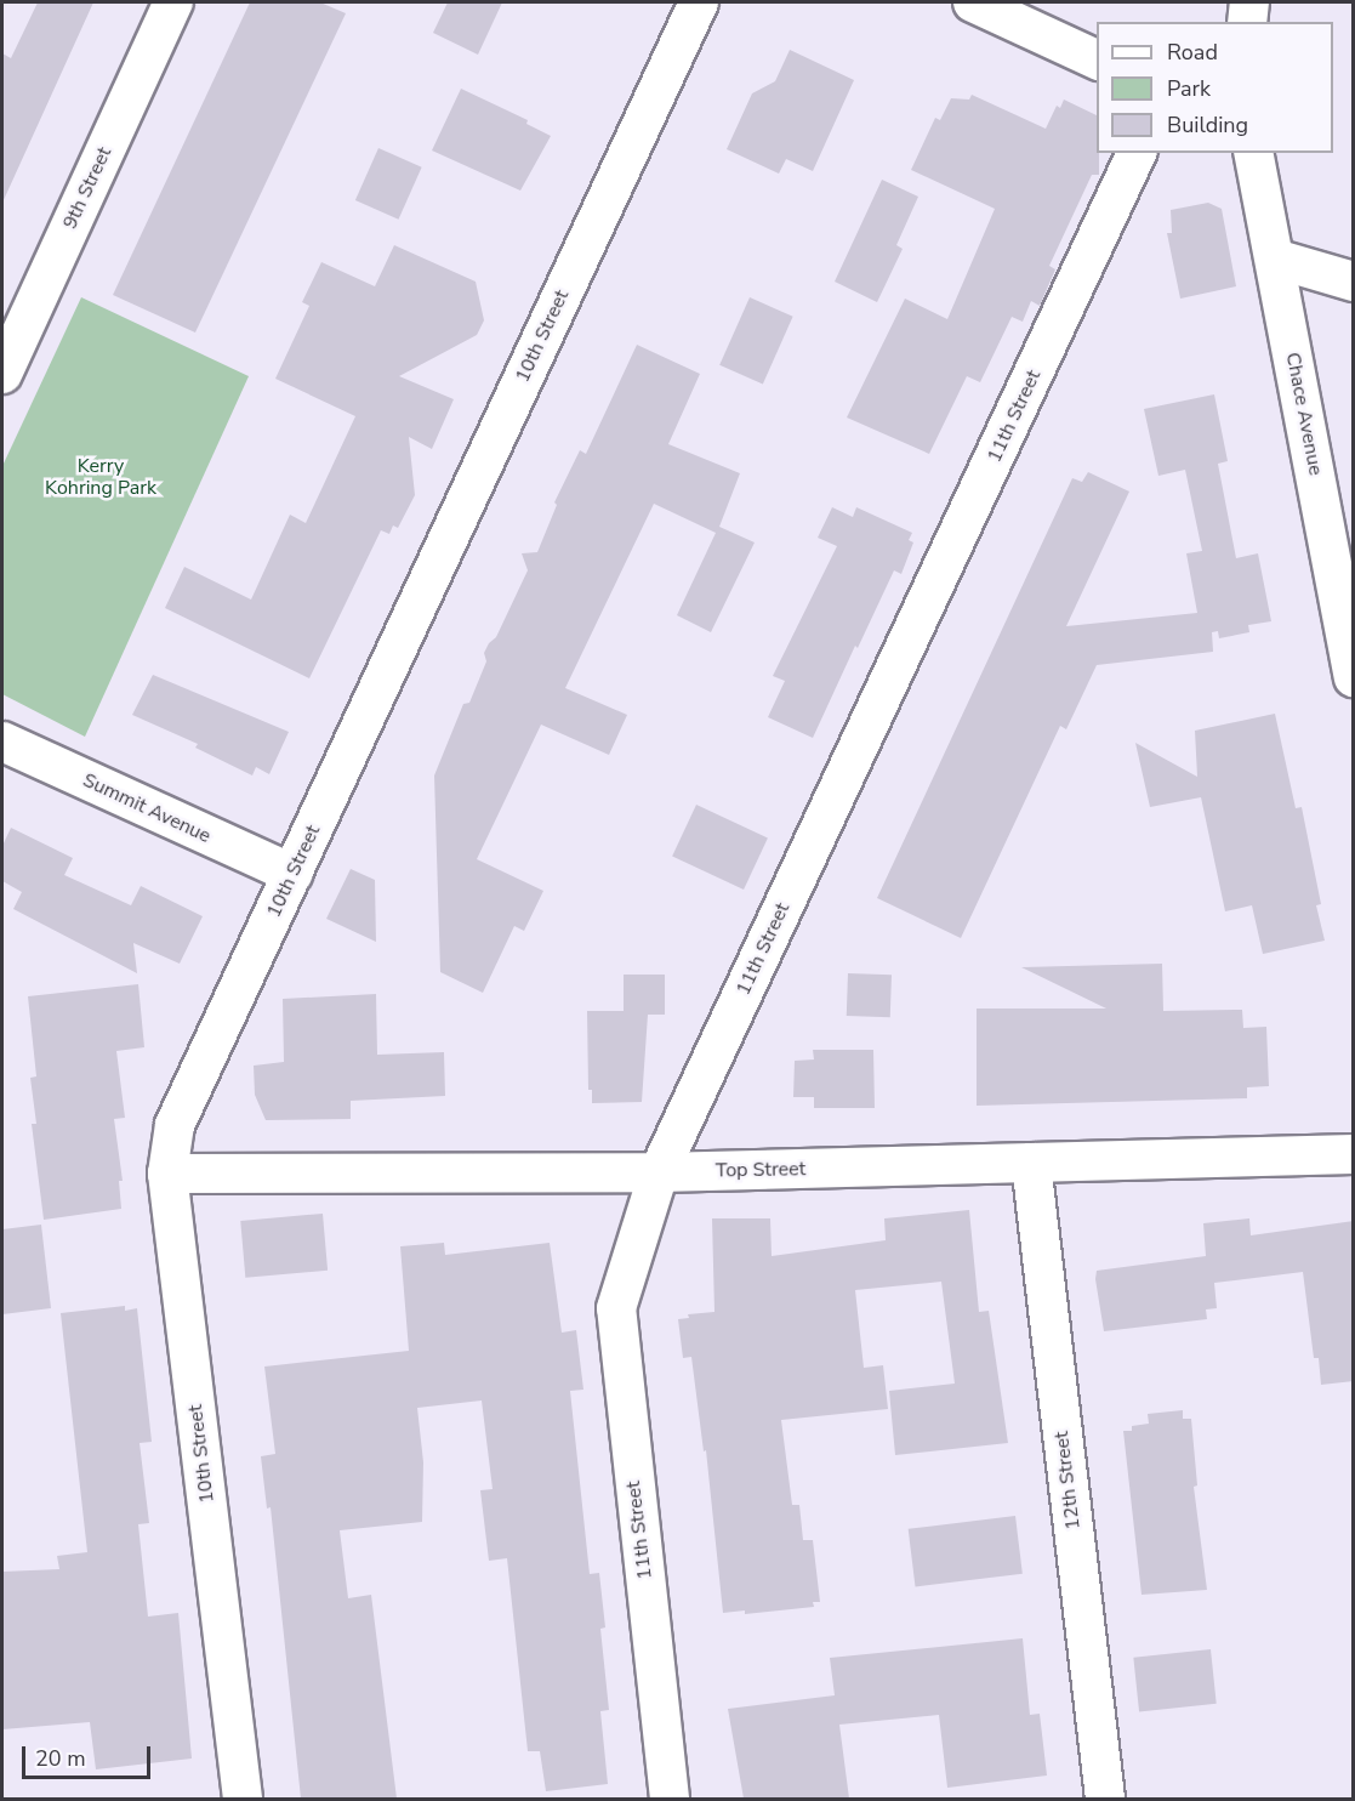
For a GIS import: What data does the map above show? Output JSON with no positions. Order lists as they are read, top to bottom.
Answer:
{
  "streets": {
    "street": [
      "9th Street",
      "10th Street",
      "Chace Avenue",
      "11th Street",
      "Summit Avenue",
      "Top Street",
      "12th Street"
    ]
  },
  "crossings": [
    ["10th Street", "Summit Avenue"],
    ["10th Street", "Top Street"],
    ["11th Street", "Top Street"],
    ["Top Street", "12th Street"]
  ],
  "parks": ["Kerry Kohring Park"],
  "legend": ["Road", "Park", "Building"],
  "scale_bar": "20 m"
}
